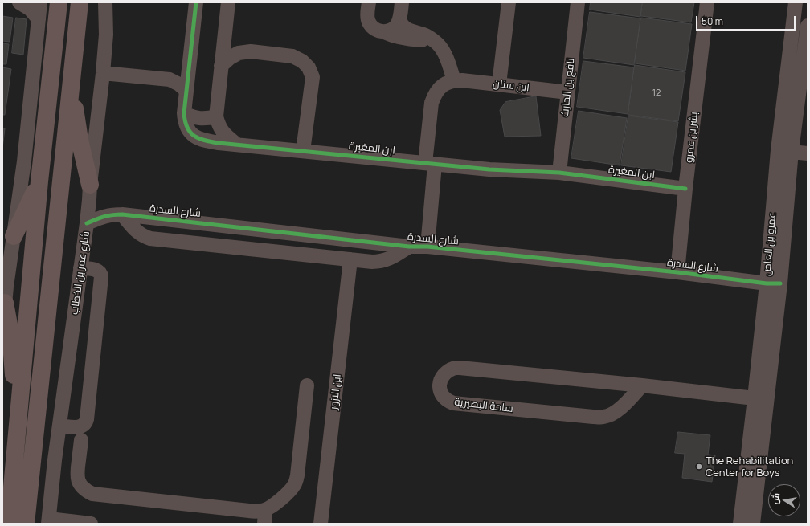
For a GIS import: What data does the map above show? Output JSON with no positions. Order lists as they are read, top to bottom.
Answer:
{
  "streets": {
    "street": [
      "ابن سنان",
      "نافع بن الحارث",
      "بشر بن عمرو",
      "ابن المغيرة",
      "شارع السدرة",
      "عمرو بن العاص",
      "شارع عمر بن الخطاب",
      "ابن الازور",
      "ساحة البصيرية"
    ]
  },
  "crossings": [
    ["ابن سنان", "نافع بن الحارث"],
    ["نافع بن الحارث", "ابن المغيرة"],
    ["بشر بن عمرو", "ابن المغيرة"],
    ["بشر بن عمرو", "شارع السدرة"],
    ["شارع السدرة", "عمرو بن العاص"],
    ["شارع السدرة", "شارع عمر بن الخطاب"],
    ["عمرو بن العاص", "ساحة البصيرية"]
  ],
  "places": ["The Rehabilitation Center for Boys"],
  "house_numbers": ["12"],
  "scale_bar": "50 m",
  "north": "left"
}
